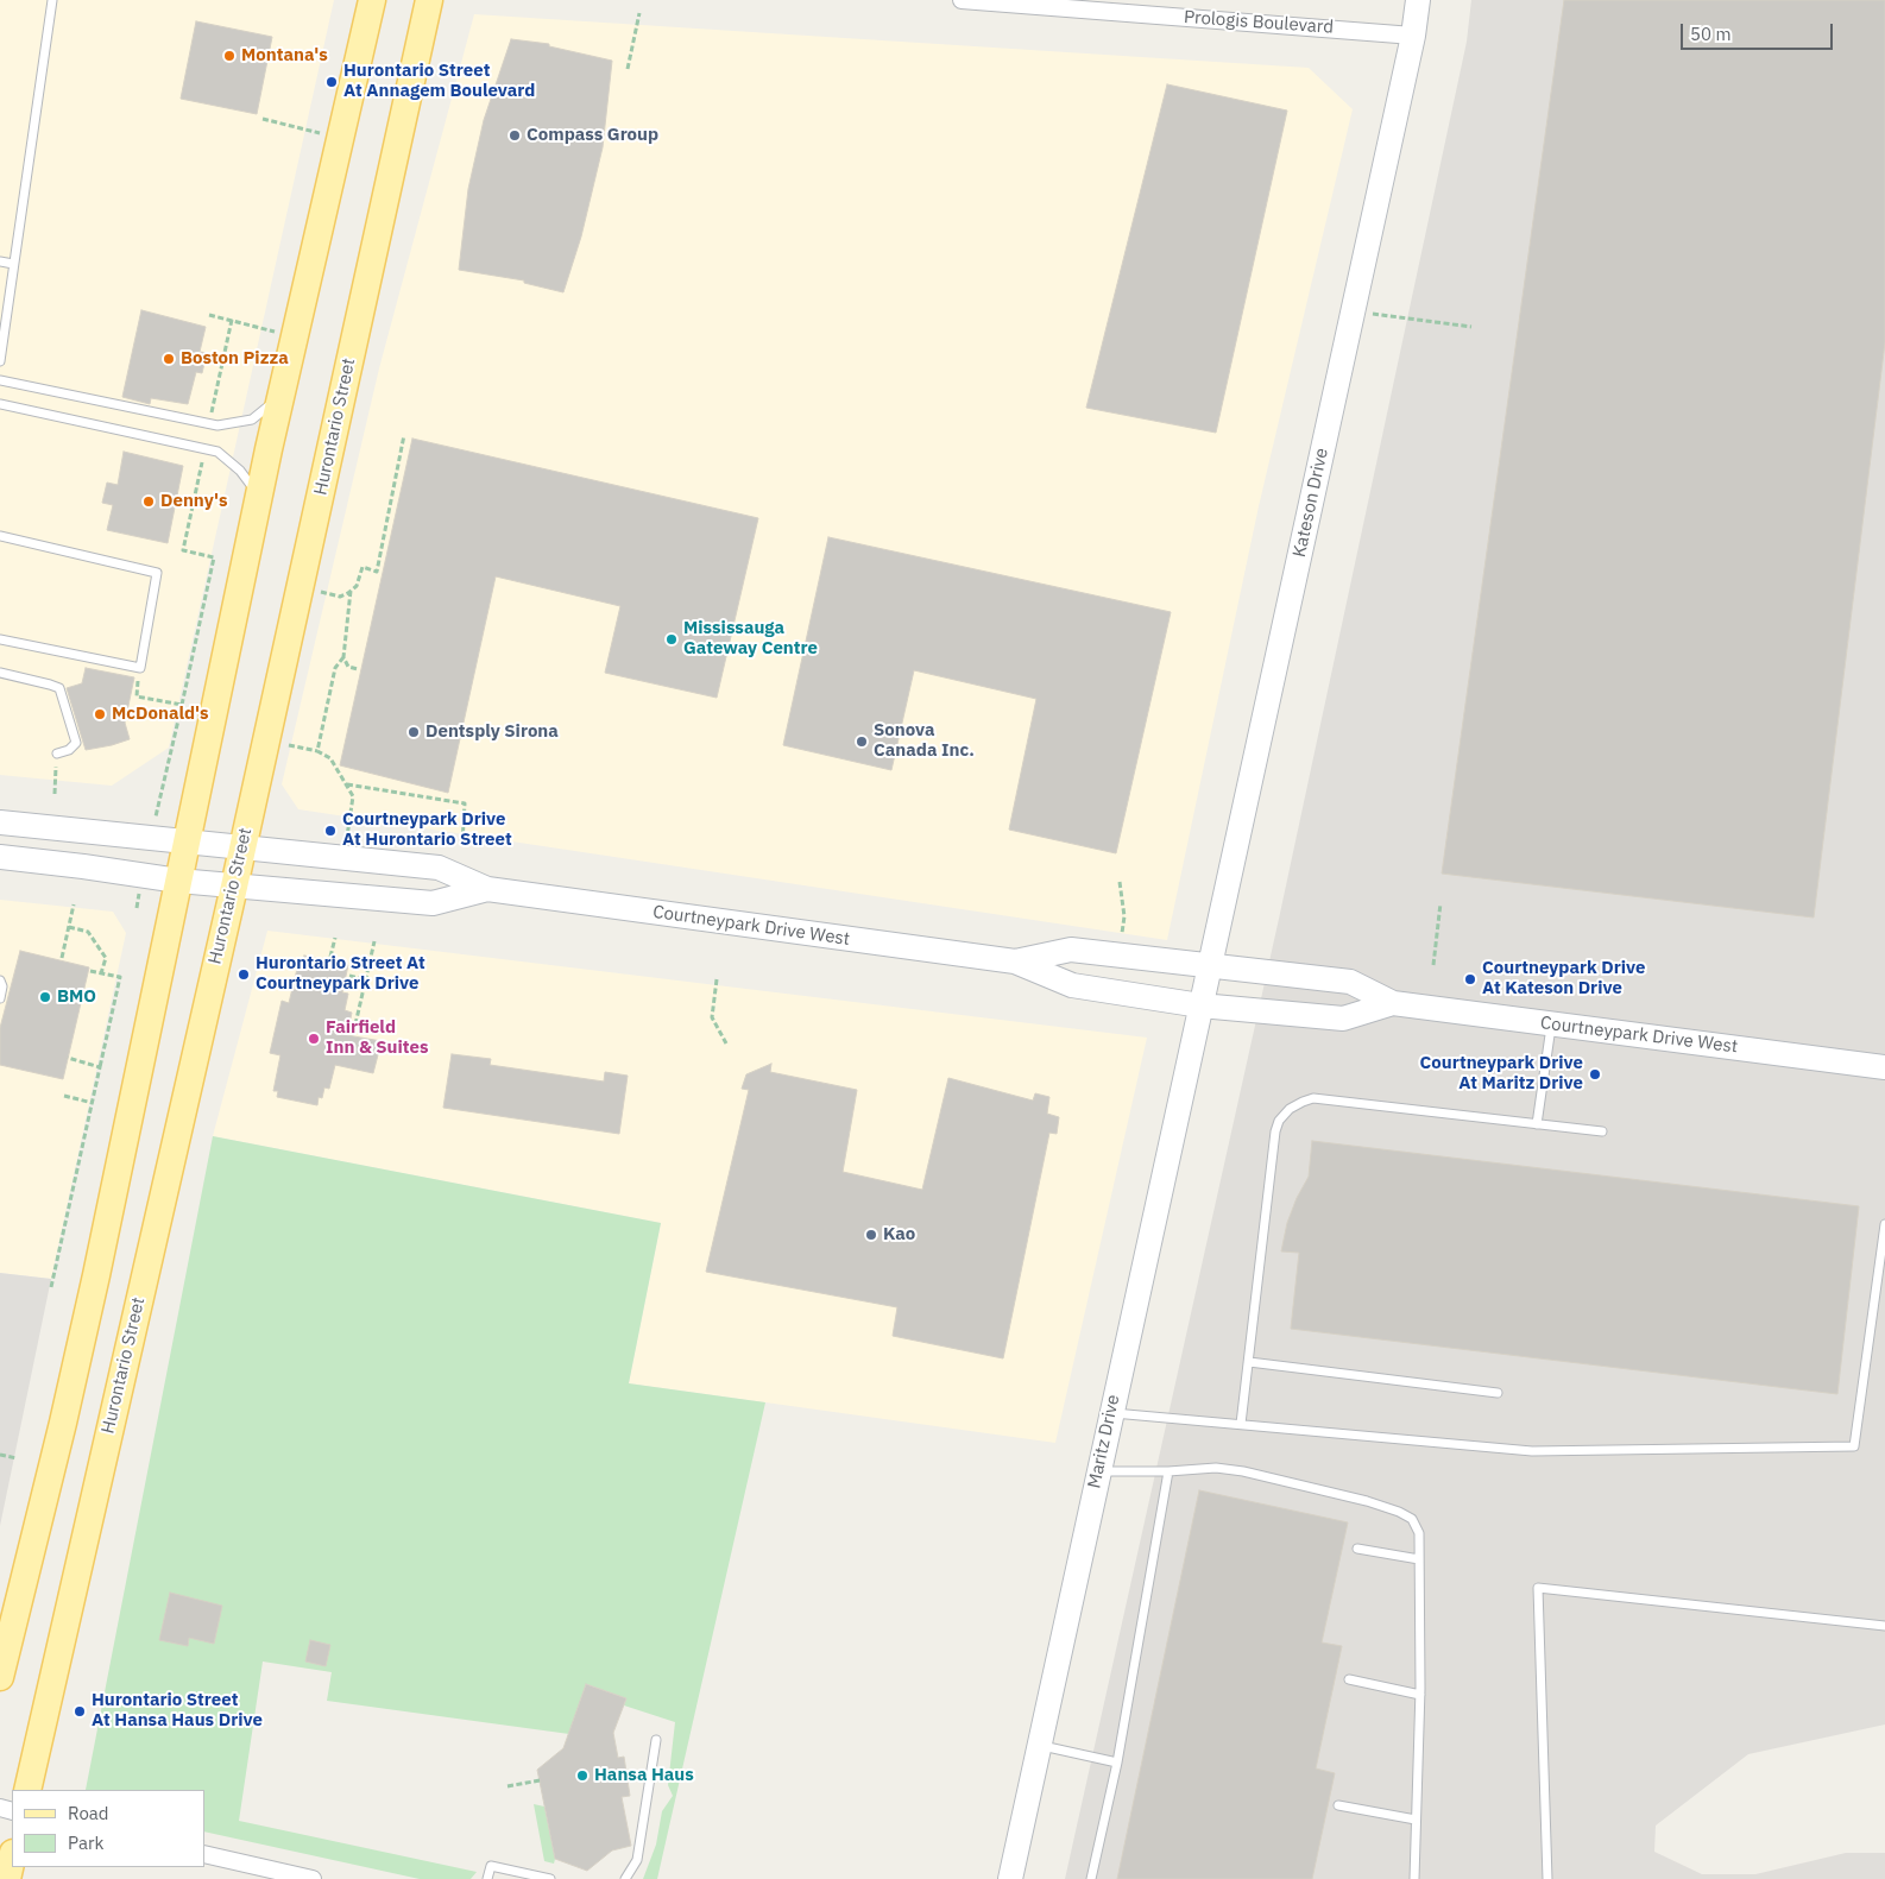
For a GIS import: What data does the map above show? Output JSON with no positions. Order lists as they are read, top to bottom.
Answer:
{
  "streets": {
    "main road": [
      "Hurontario Street",
      "Kateson Drive",
      "Courtneypark Drive West",
      "Maritz Drive"
    ],
    "street": ["Prologis Boulevard"]
  },
  "crossings": [
    ["Prologis Boulevard", "Kateson Drive"],
    ["Hurontario Street", "Courtneypark Drive West"],
    ["Kateson Drive", "Courtneypark Drive West"],
    ["Kateson Drive", "Maritz Drive"],
    ["Courtneypark Drive West", "Maritz Drive"]
  ],
  "places": [
    "Montana's",
    "Hurontario Street At Annagem Boulevard",
    "Compass Group",
    "Boston Pizza",
    "Denny's",
    "Mississauga Gateway Centre",
    "McDonald's",
    "Dentsply Sirona",
    "Sonova Canada Inc.",
    "Courtneypark Drive At Hurontario Street",
    "Hurontario Street At Courtneypark Drive",
    "Courtneypark Drive At Kateson Drive",
    "BMO",
    "Fairfield Inn & Suites",
    "Courtneypark Drive At Maritz Drive",
    "Kao",
    "Hurontario Street At Hansa Haus Drive",
    "Hansa Haus"
  ],
  "legend": ["Road", "Park"],
  "scale_bar": "50 m"
}
